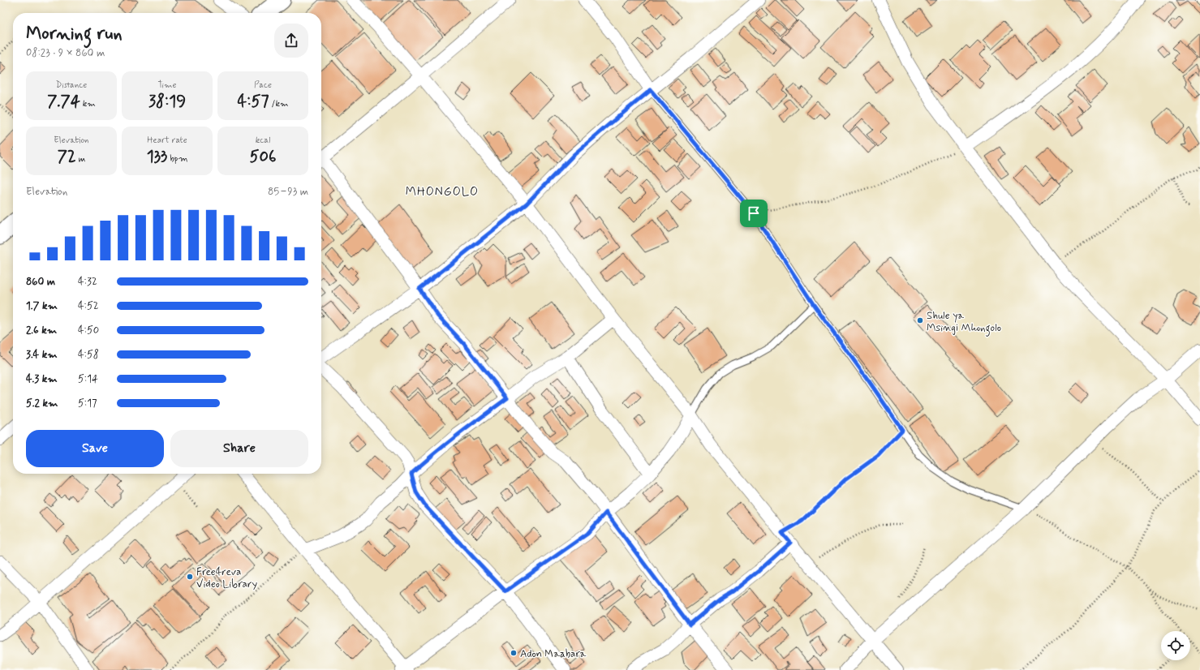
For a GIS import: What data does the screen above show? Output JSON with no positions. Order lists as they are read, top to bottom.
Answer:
{
  "districts": ["MHONGOLO"],
  "places": ["Shule ya Msingi Mhongolo", "Free4reva Video Library", "Adon Maabara"],
  "page": {
    "heading": ["Morning run", "08:23 · 9 × 860 m"],
    "stats": [
      ["Distance", "7.74 km"],
      ["Time", "38:19"],
      ["Pace", "4:57 /km"],
      ["Elevation", "72 m"],
      ["Heart rate", "133 bpm"],
      ["kcal", "506"]
    ],
    "chart": ["Elevation", "85–93 m"],
    "list": [
      {
        "name": "860 m",
        "note": "4:32"
      },
      {
        "name": "1.7 km",
        "note": "4:52"
      },
      {
        "name": "2.6 km",
        "note": "4:50"
      },
      {
        "name": "3.4 km",
        "note": "4:58"
      },
      {
        "name": "4.3 km",
        "note": "5:14"
      },
      {
        "name": "5.2 km",
        "note": "5:17"
      }
    ],
    "buttons": ["Save", "Share"]
  }
}
